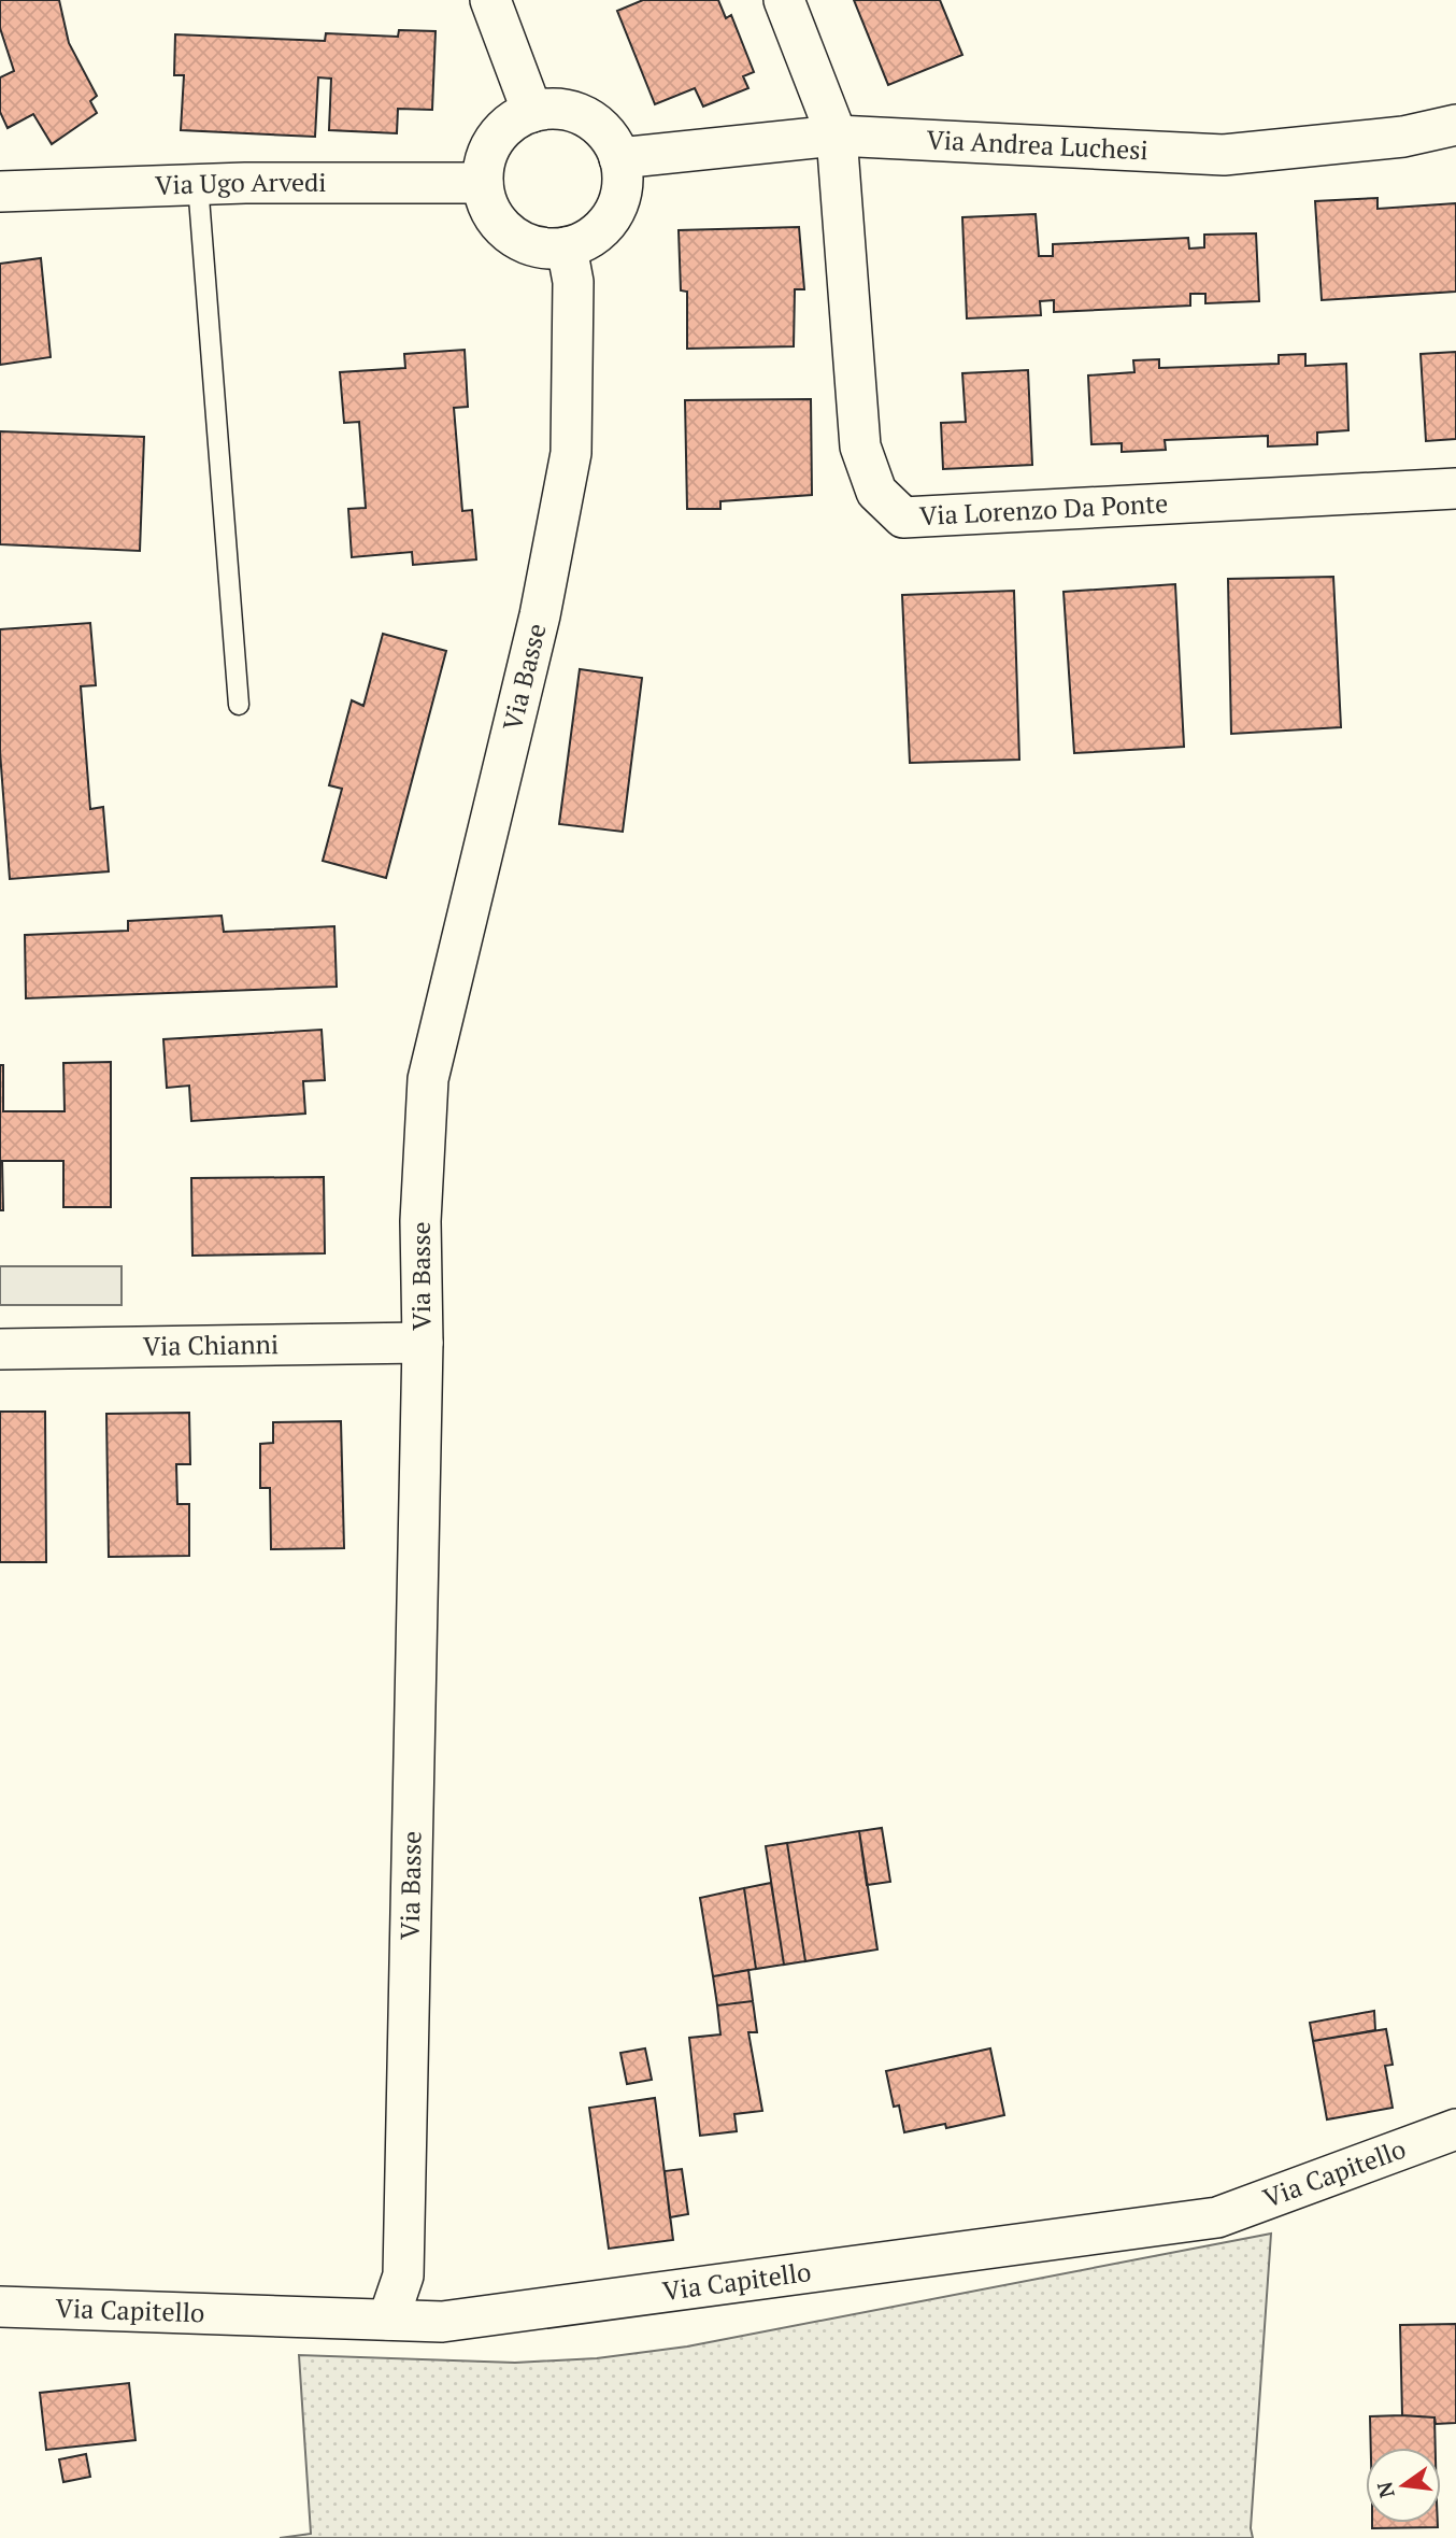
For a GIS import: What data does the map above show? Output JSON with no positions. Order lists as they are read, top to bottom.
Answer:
{
  "streets": {
    "street": [
      "Via Andrea Luchesi",
      "Via Ugo Arvedi",
      "Via Lorenzo Da Ponte",
      "Via Basse",
      "Via Chianni",
      "Via Capitello"
    ]
  },
  "crossings": [
    ["Via Andrea Luchesi", "Via Ugo Arvedi"],
    ["Via Andrea Luchesi", "Via Lorenzo Da Ponte"],
    ["Via Andrea Luchesi", "Via Basse"],
    ["Via Ugo Arvedi", "Via Basse"],
    ["Via Basse", "Via Chianni"],
    ["Via Basse", "Via Capitello"]
  ],
  "north": "left"
}
